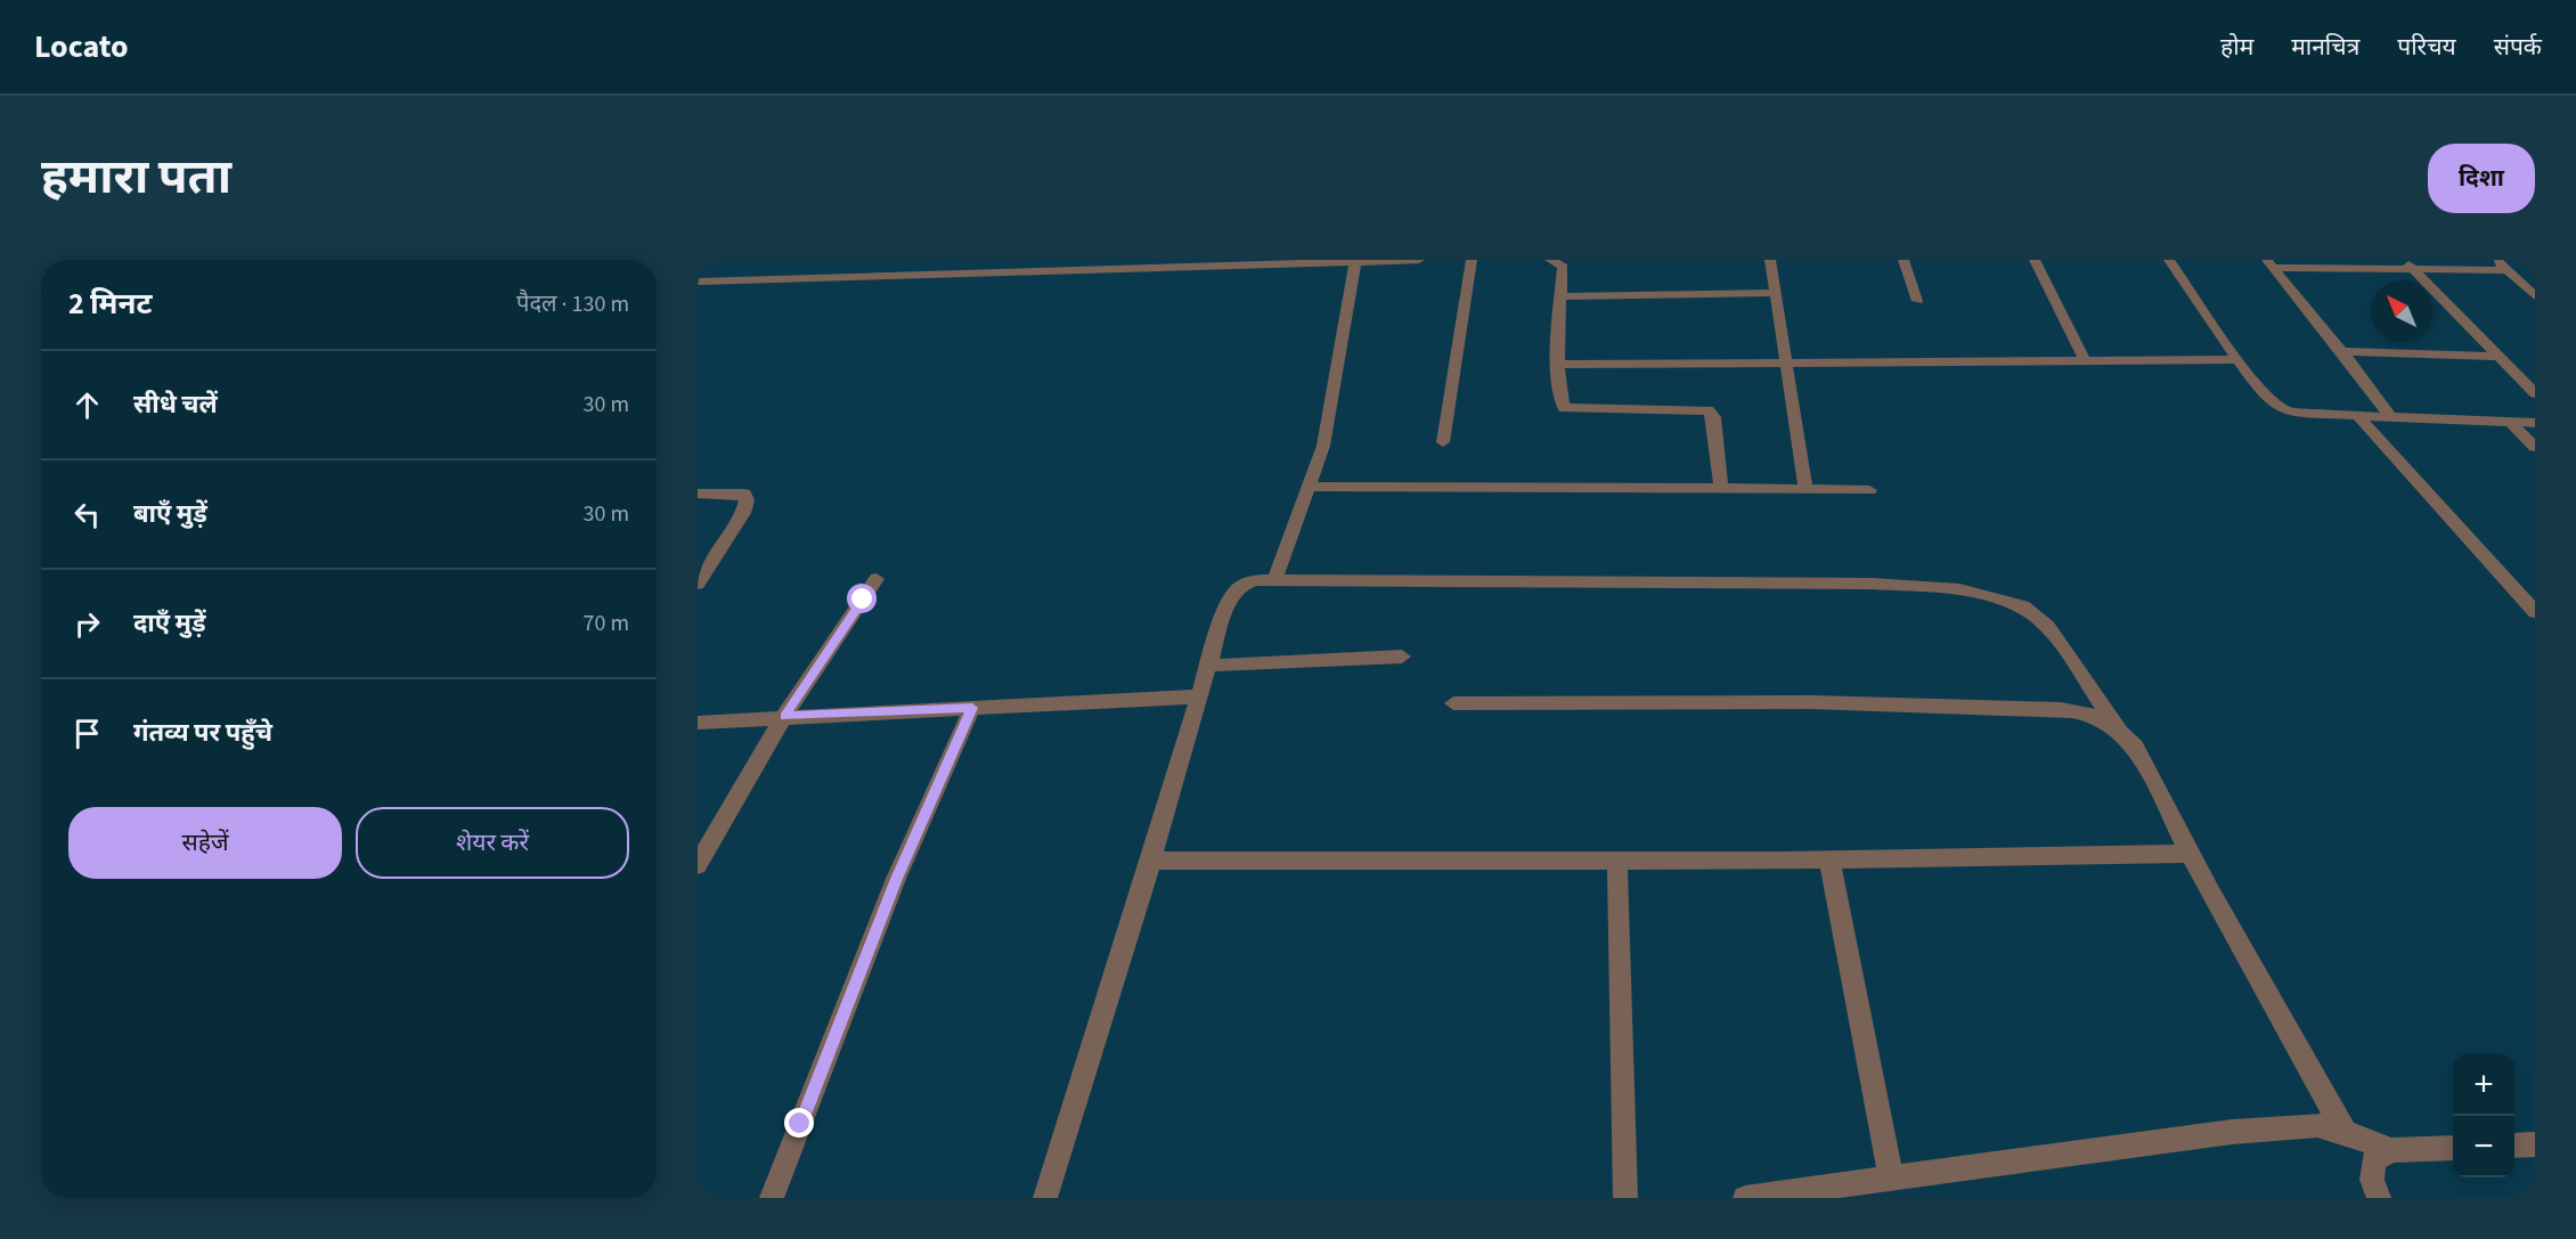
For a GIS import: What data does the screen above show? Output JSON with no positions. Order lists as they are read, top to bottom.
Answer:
{
  "north": "top left",
  "page": {
    "header": "Locato",
    "nav": [
      "होम",
      "मानचित्र",
      "परिचय",
      "संपर्क"
    ],
    "title": "हमारा पता",
    "buttons": [
      "दिशा",
      ["सहेजें", "शेयर करें"]
    ],
    "heading": ["2 मिनट", "पैदल · 130 m"],
    "list": [
      ["सीधे चलें", "30 m"],
      ["बाएँ मुड़ें", "30 m"],
      ["दाएँ मुड़ें", "70 m"],
      "गंतव्य पर पहुँचे"
    ],
    "map_buttons": ["+", "−"]
  }
}
